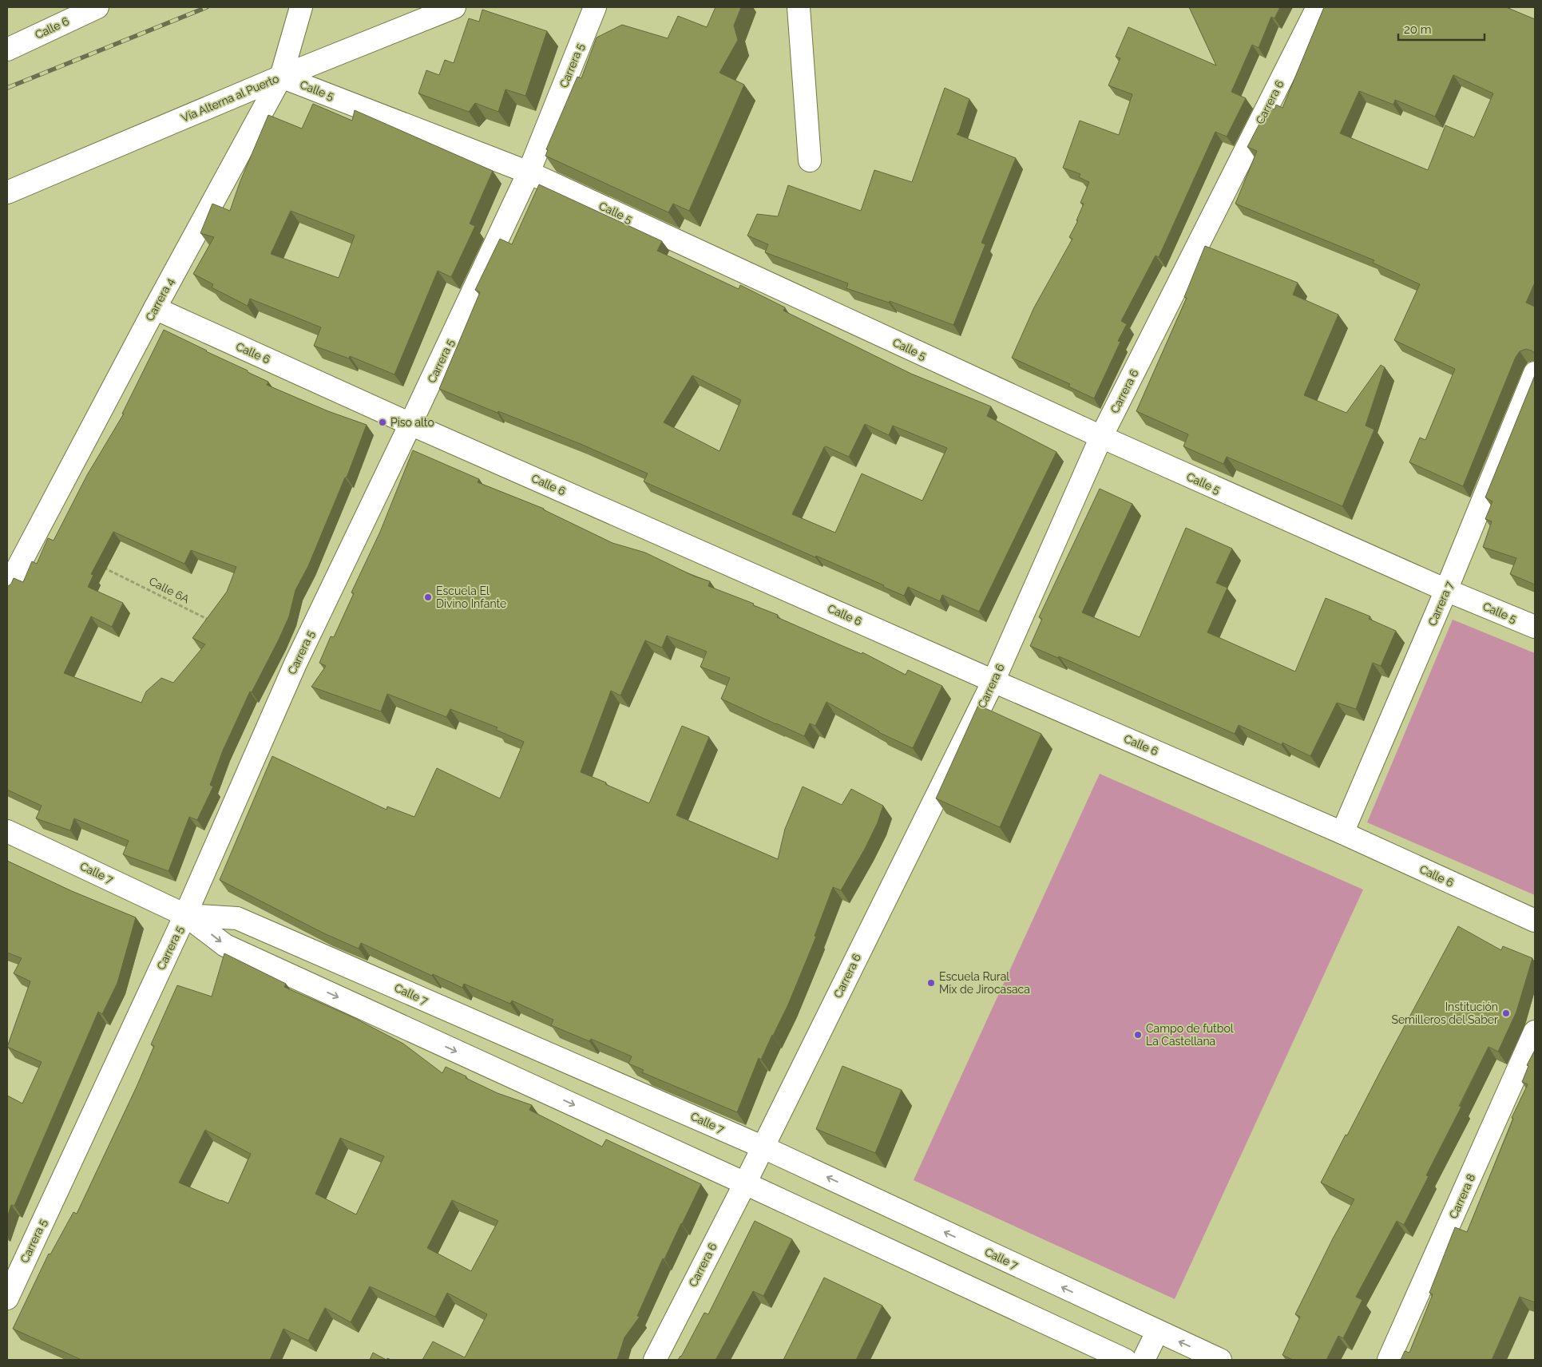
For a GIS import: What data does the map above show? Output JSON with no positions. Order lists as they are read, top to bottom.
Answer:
{
  "streets": {
    "street": [
      "Calle 6",
      "Carrera 5",
      "Calle 5",
      "Vía Alterna al Puerto",
      "Carrera 6",
      "Carrera 4",
      "Carrera 7",
      "Calle 7",
      "Carrera 8"
    ],
    "path": ["Calle 6A"]
  },
  "crossings": [
    ["Calle 6", "Carrera 5"],
    ["Calle 6", "Carrera 6"],
    ["Calle 6", "Carrera 4"],
    ["Calle 6", "Carrera 7"],
    ["Carrera 5", "Calle 5"],
    ["Carrera 5", "Calle 7"],
    ["Calle 5", "Vía Alterna al Puerto"],
    ["Calle 5", "Carrera 6"],
    ["Calle 5", "Carrera 4"],
    ["Calle 5", "Carrera 7"],
    ["Vía Alterna al Puerto", "Carrera 4"],
    ["Carrera 6", "Calle 7"]
  ],
  "places": [
    "Piso alto",
    "Escuela El Divino Infante",
    "Escuela Rural Mix de Jirocasaca",
    "Institución Semilleros del Saber",
    "Campo de futbol La Castellana"
  ],
  "scale_bar": "20 m"
}
